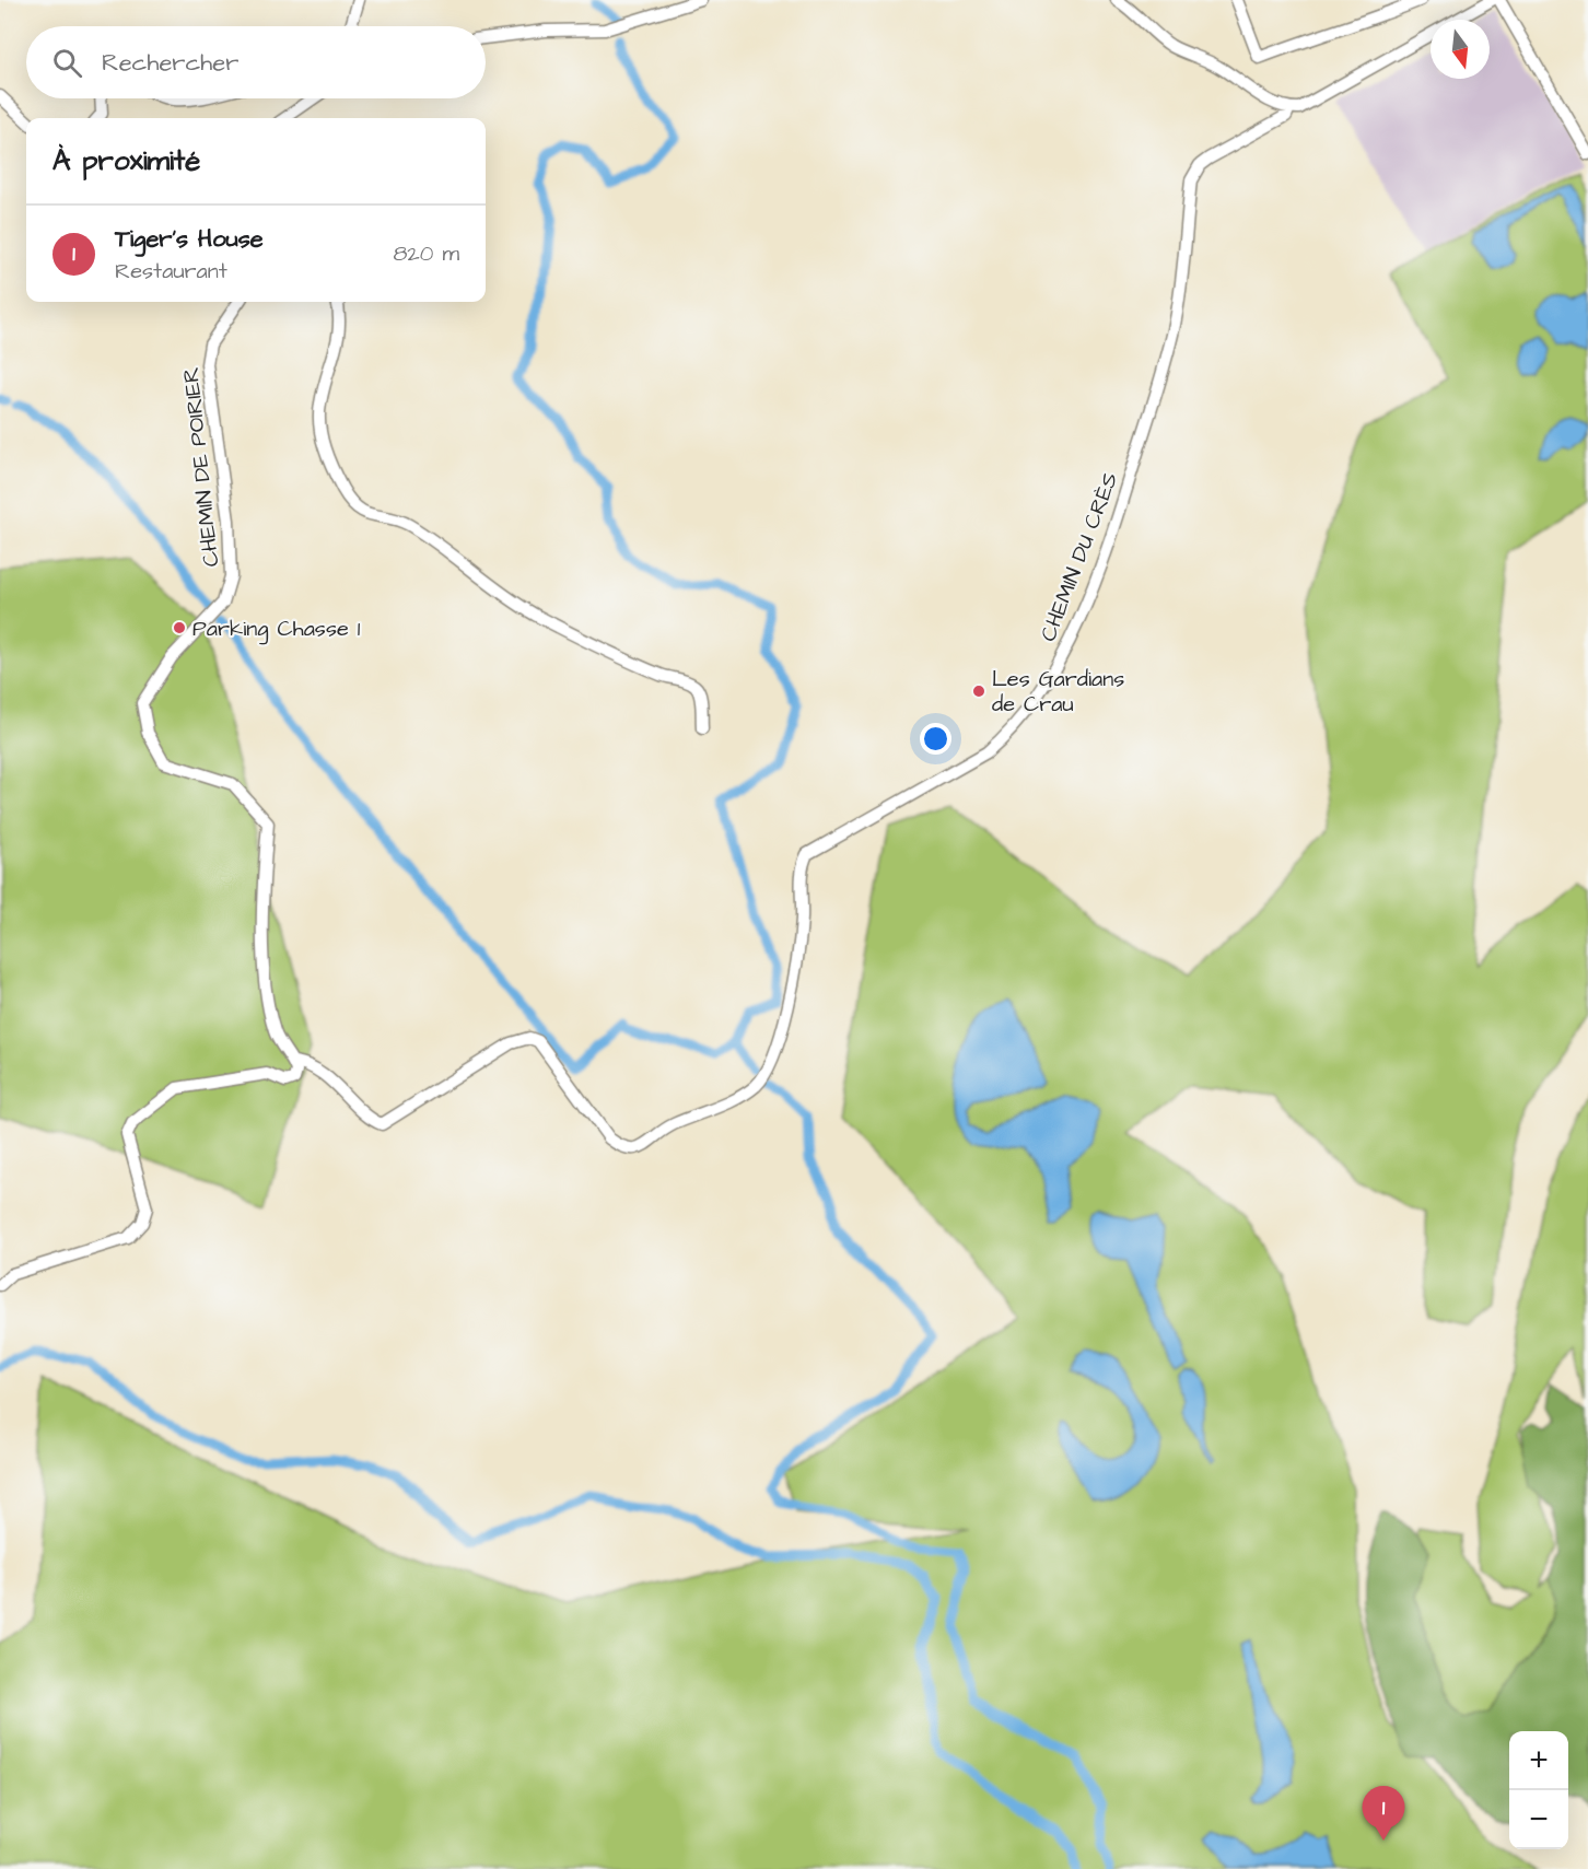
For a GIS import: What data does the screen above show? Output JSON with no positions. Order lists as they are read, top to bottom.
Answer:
{
  "streets": {
    "street": ["CHEMIN DE POIRIER", "CHEMIN DU CRÈS"]
  },
  "crossings": [
    ["CHEMIN DE POIRIER", "CHEMIN DU CRÈS"]
  ],
  "places": ["Parking Chasse 1", "Les Gardians de Crau"],
  "north": "bottom",
  "page": {
    "search": "Rechercher",
    "heading": "À proximité",
    "list": [
      {
        "mark": "1",
        "name": "Tiger's House",
        "note": "Restaurant",
        "value": "820 m"
      }
    ],
    "map_buttons": ["+", "−"],
    "pins": "1"
  }
}
